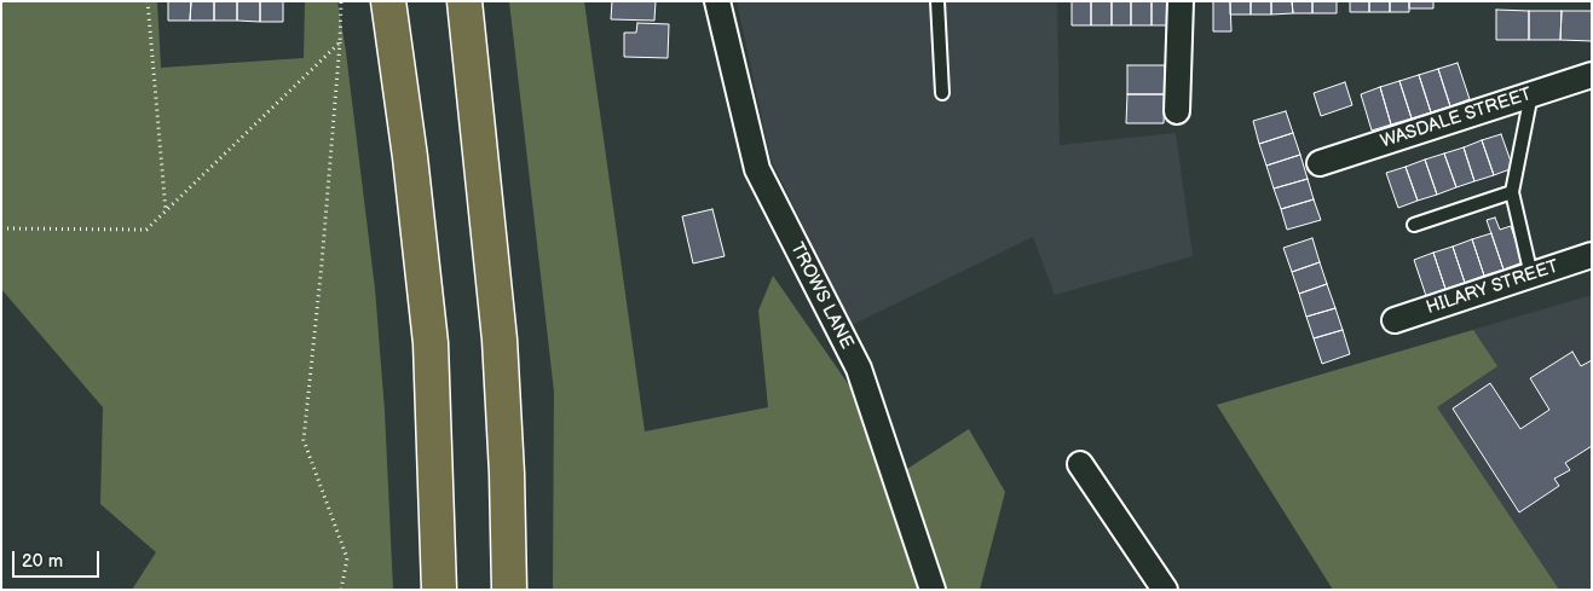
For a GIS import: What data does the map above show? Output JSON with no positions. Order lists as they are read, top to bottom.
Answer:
{
  "streets": {
    "street": ["WASDALE STREET", "HILARY STREET", "TROWS LANE"]
  },
  "scale_bar": "20 m"
}
